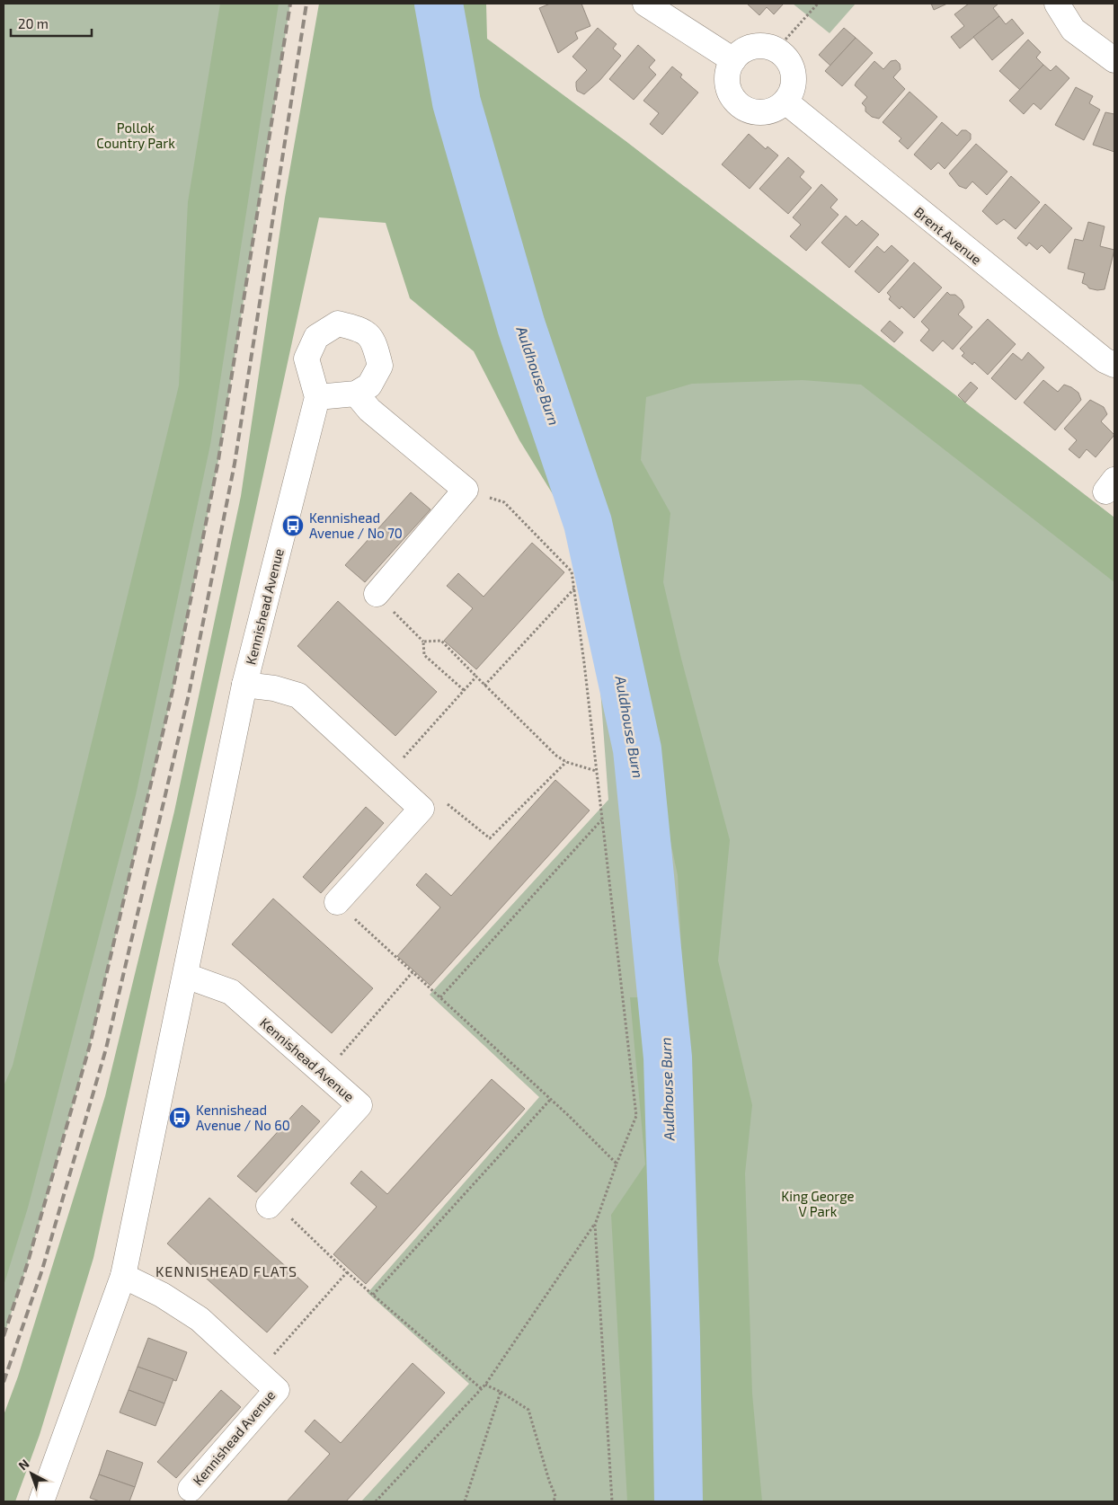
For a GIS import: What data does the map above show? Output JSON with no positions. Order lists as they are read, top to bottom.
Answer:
{
  "streets": {
    "street": ["Brent Avenue", "Kennishead Avenue"]
  },
  "districts": ["KENNISHEAD FLATS"],
  "water": ["Auldhouse Burn"],
  "parks": ["Pollok Country Park", "King George V Park"],
  "places": {
    "bus stop": ["Kennishead Avenue / No 70", "Kennishead Avenue / No 60"]
  },
  "scale_bar": "20 m",
  "north": "top left"
}
